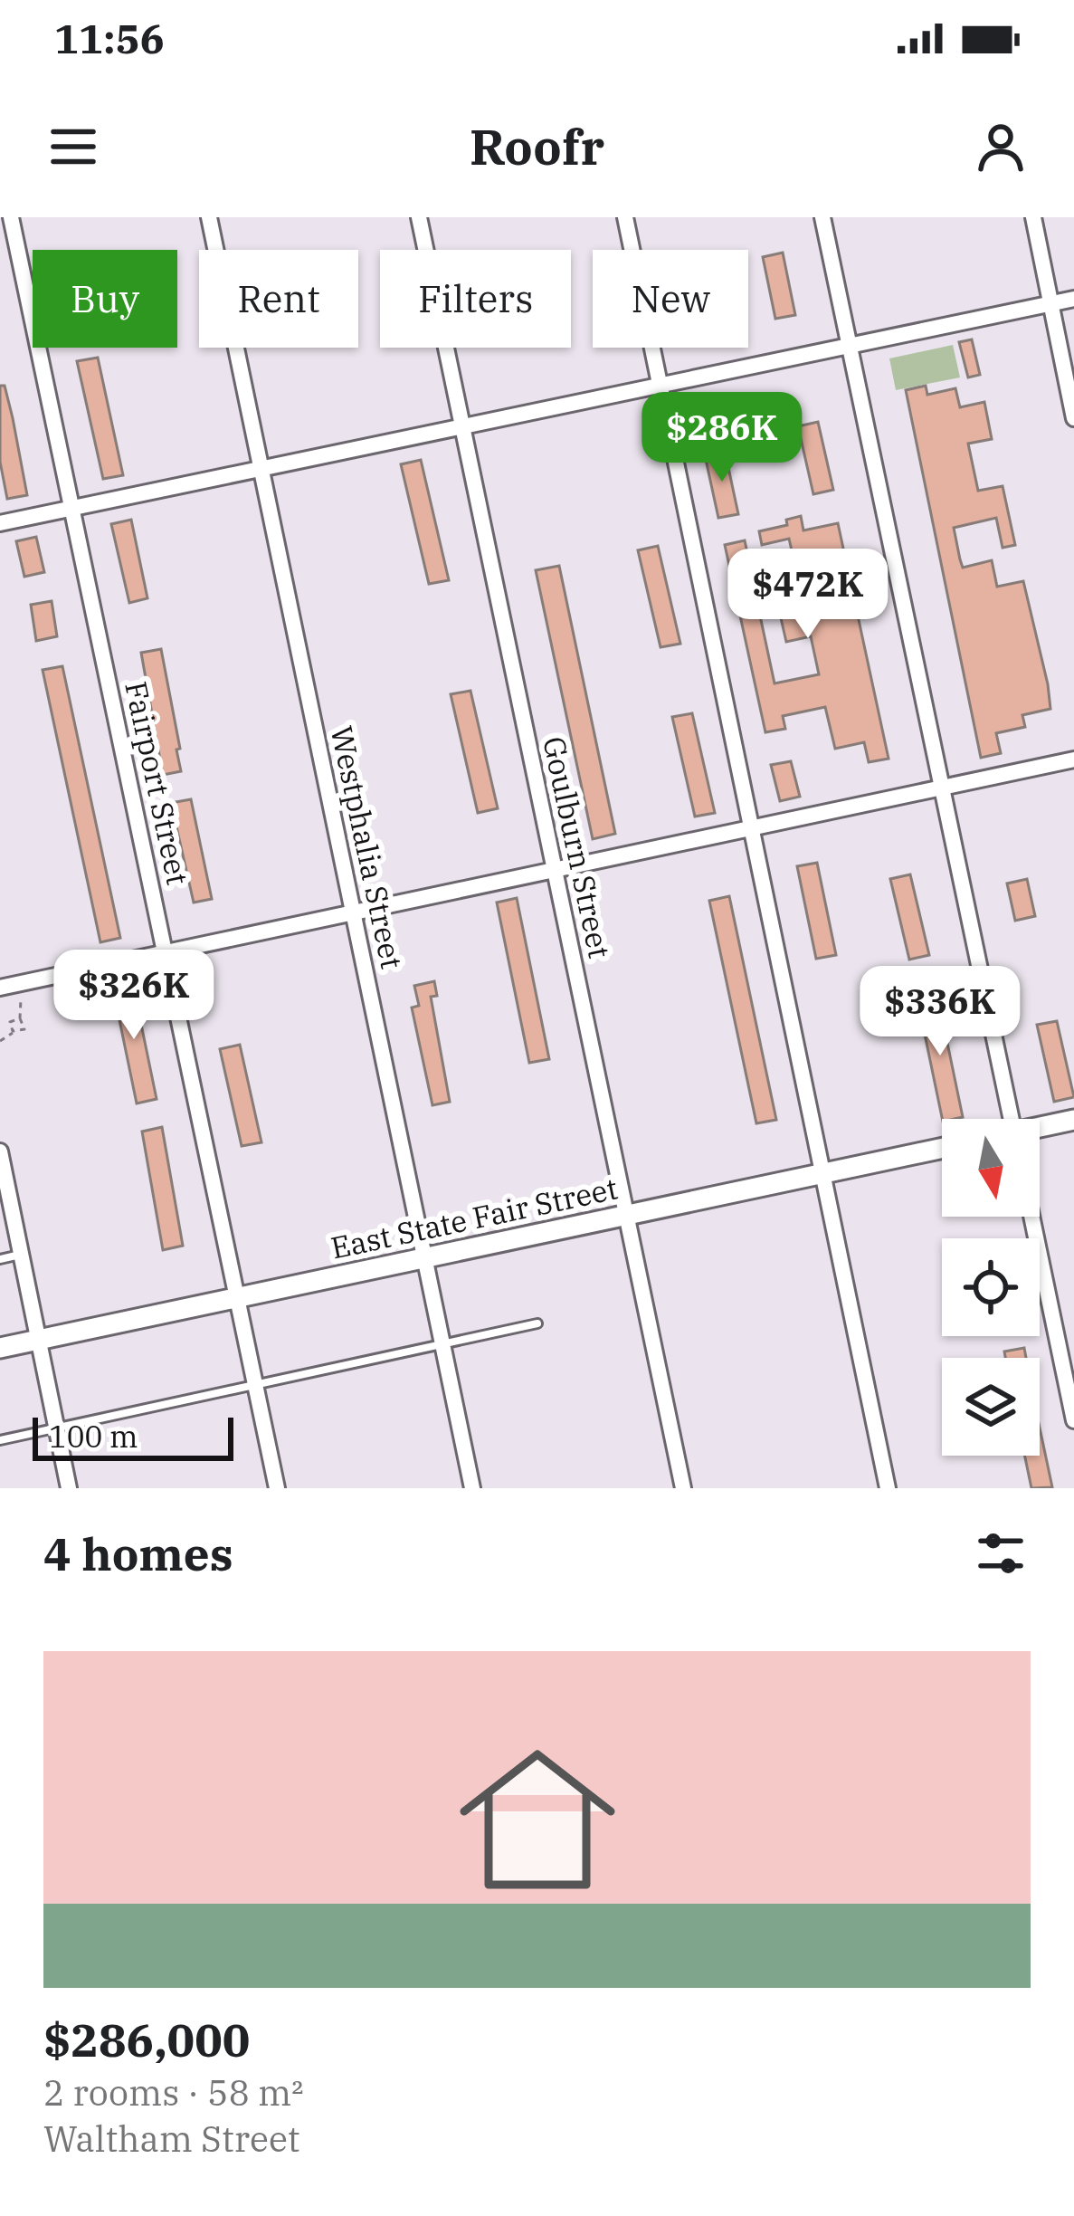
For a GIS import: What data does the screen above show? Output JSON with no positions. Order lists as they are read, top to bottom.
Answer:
{
  "streets": {
    "street": [
      "Fairport Street",
      "Westphalia Street",
      "Goulburn Street",
      "East State Fair Street"
    ]
  },
  "crossings": [
    ["Fairport Street", "East State Fair Street"],
    ["Westphalia Street", "East State Fair Street"],
    ["Goulburn Street", "East State Fair Street"]
  ],
  "scale_bar": "100 m",
  "north": "bottom",
  "page": {
    "status": "11:56",
    "header": "Roofr",
    "chip": [
      "Buy",
      "Rent",
      "Filters",
      "New"
    ],
    "price": [
      "$286K",
      "$472K",
      "$326K",
      "$336K"
    ],
    "scale": "100 m",
    "heading": "4 homes",
    "list": [
      {
        "name": "$286,000",
        "note": "2 rooms · 58 m² · Waltham Street"
      }
    ]
  }
}
